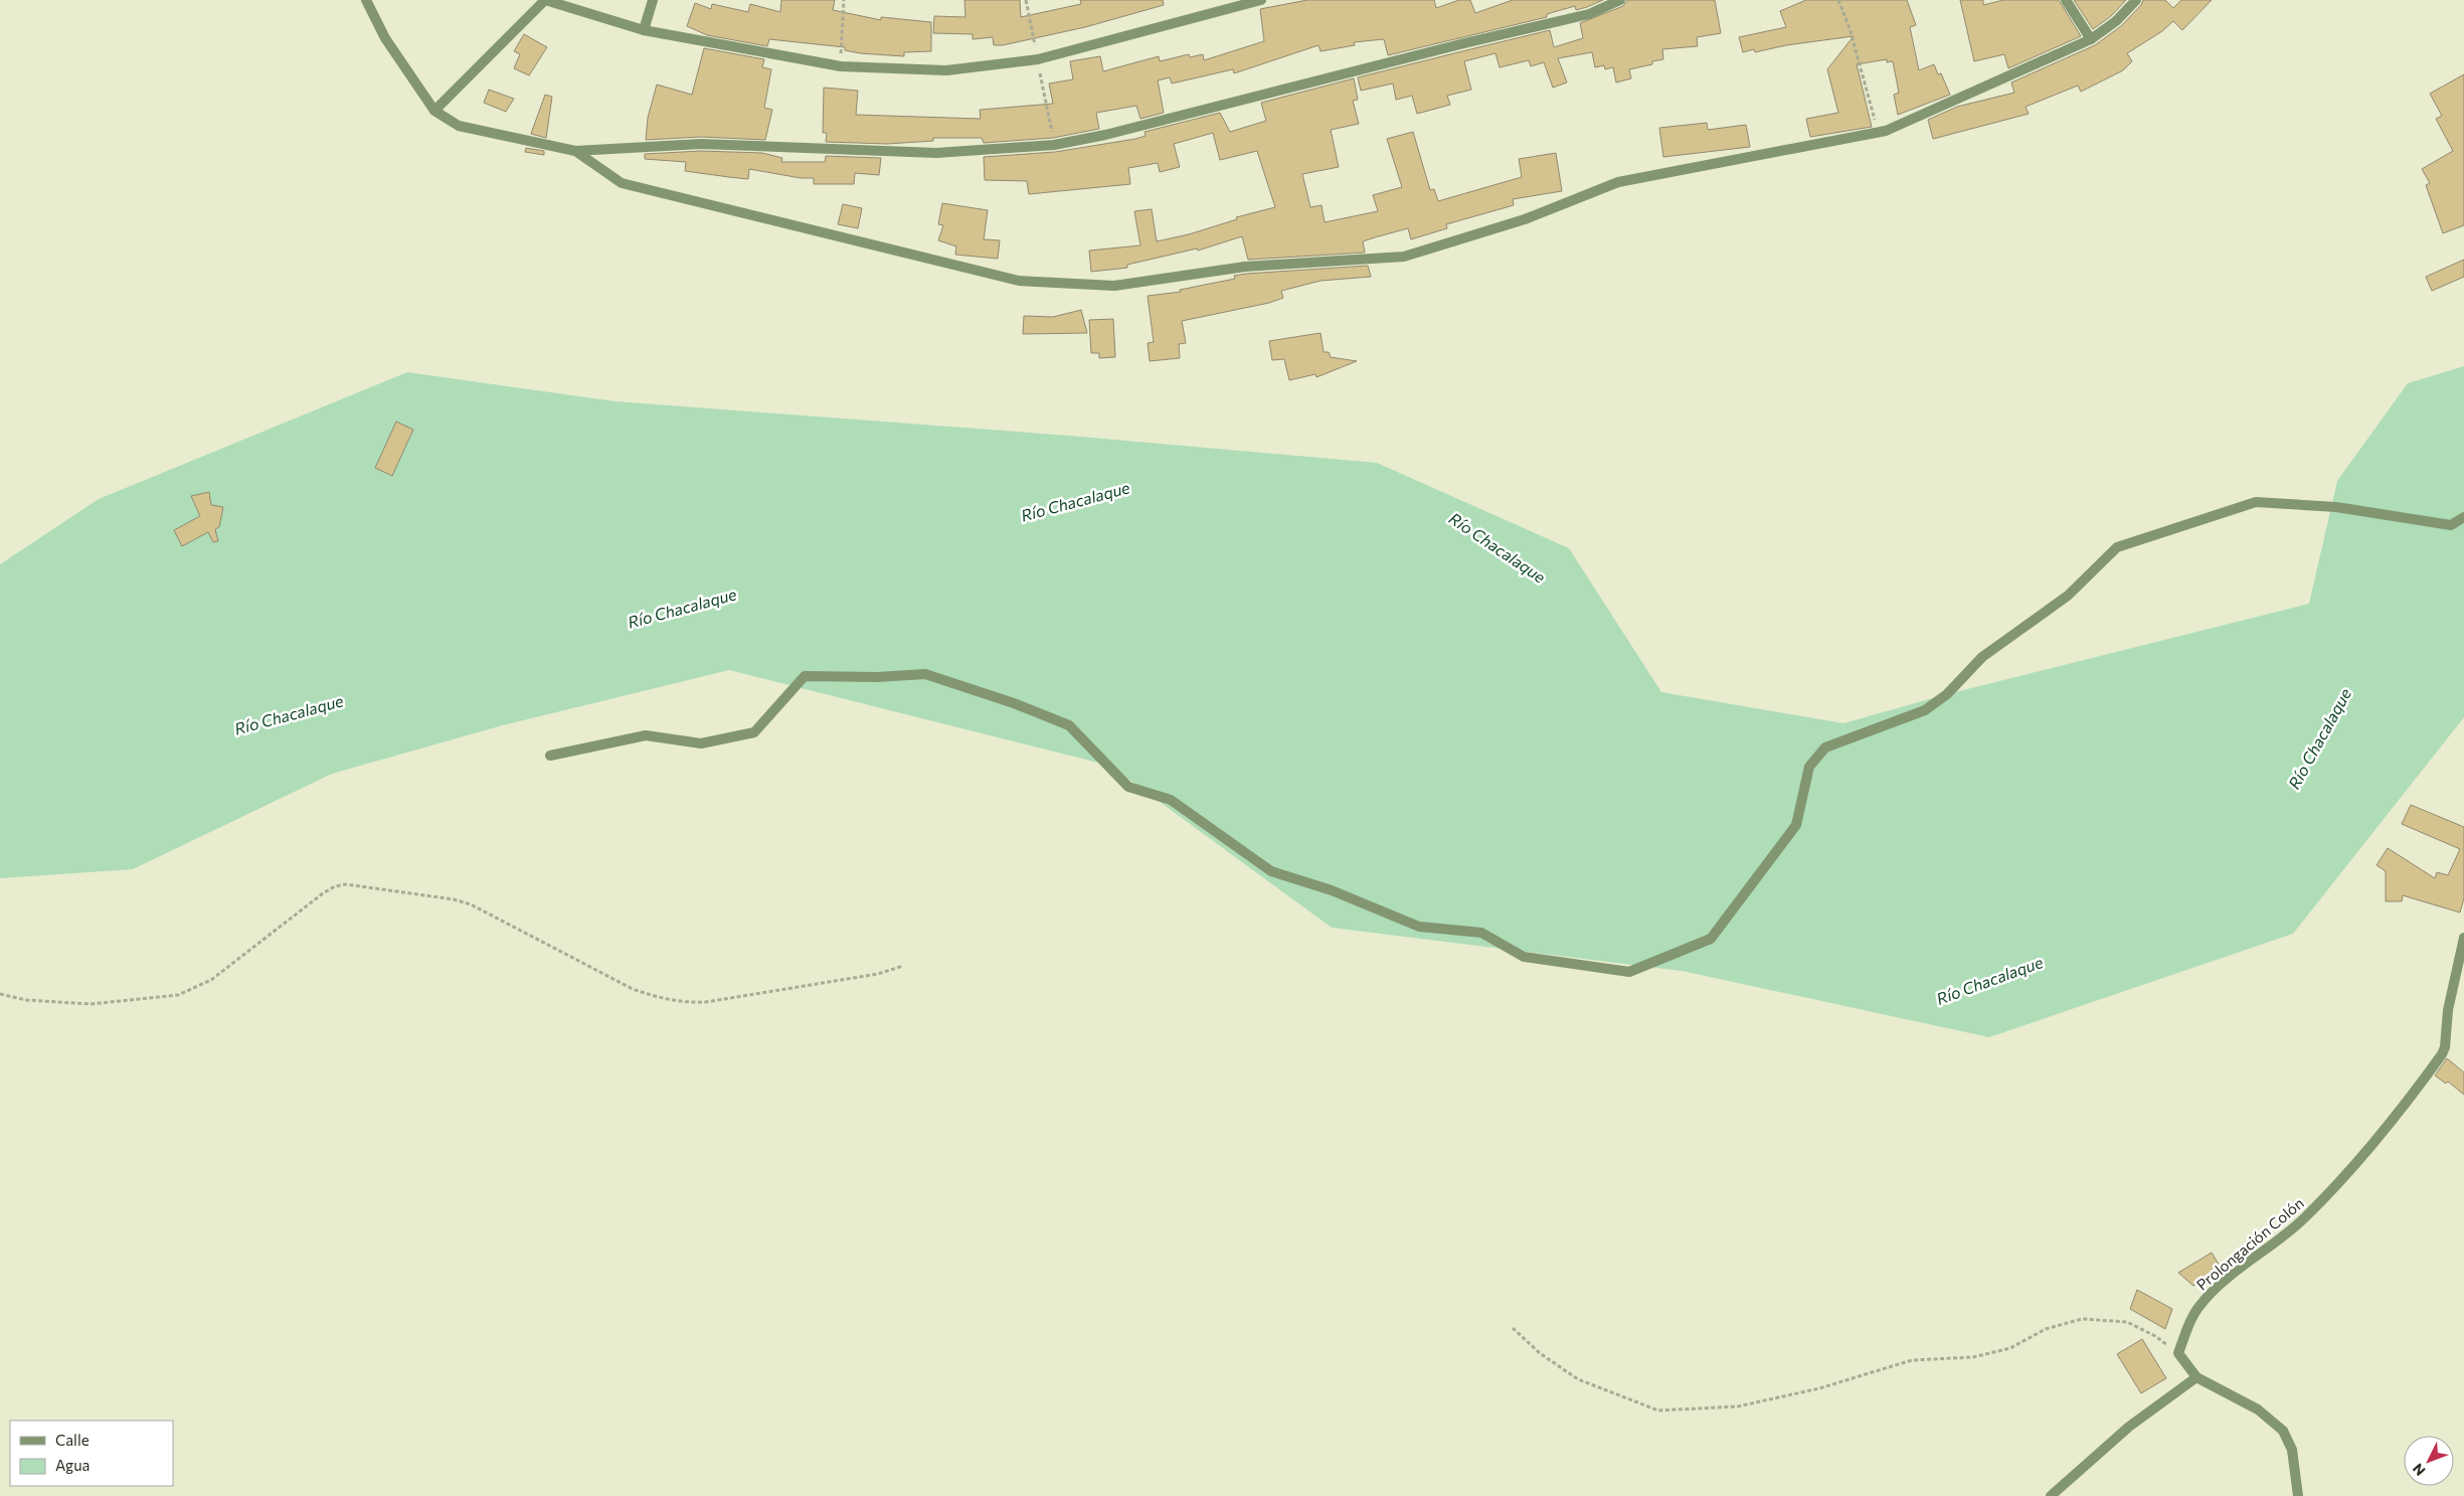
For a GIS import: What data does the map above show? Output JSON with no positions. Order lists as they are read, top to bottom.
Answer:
{
  "streets": {
    "street": ["Prolongación Colón"]
  },
  "water": ["Río Chacalaque"],
  "legend": ["Calle", "Agua"],
  "north": "bottom left"
}
